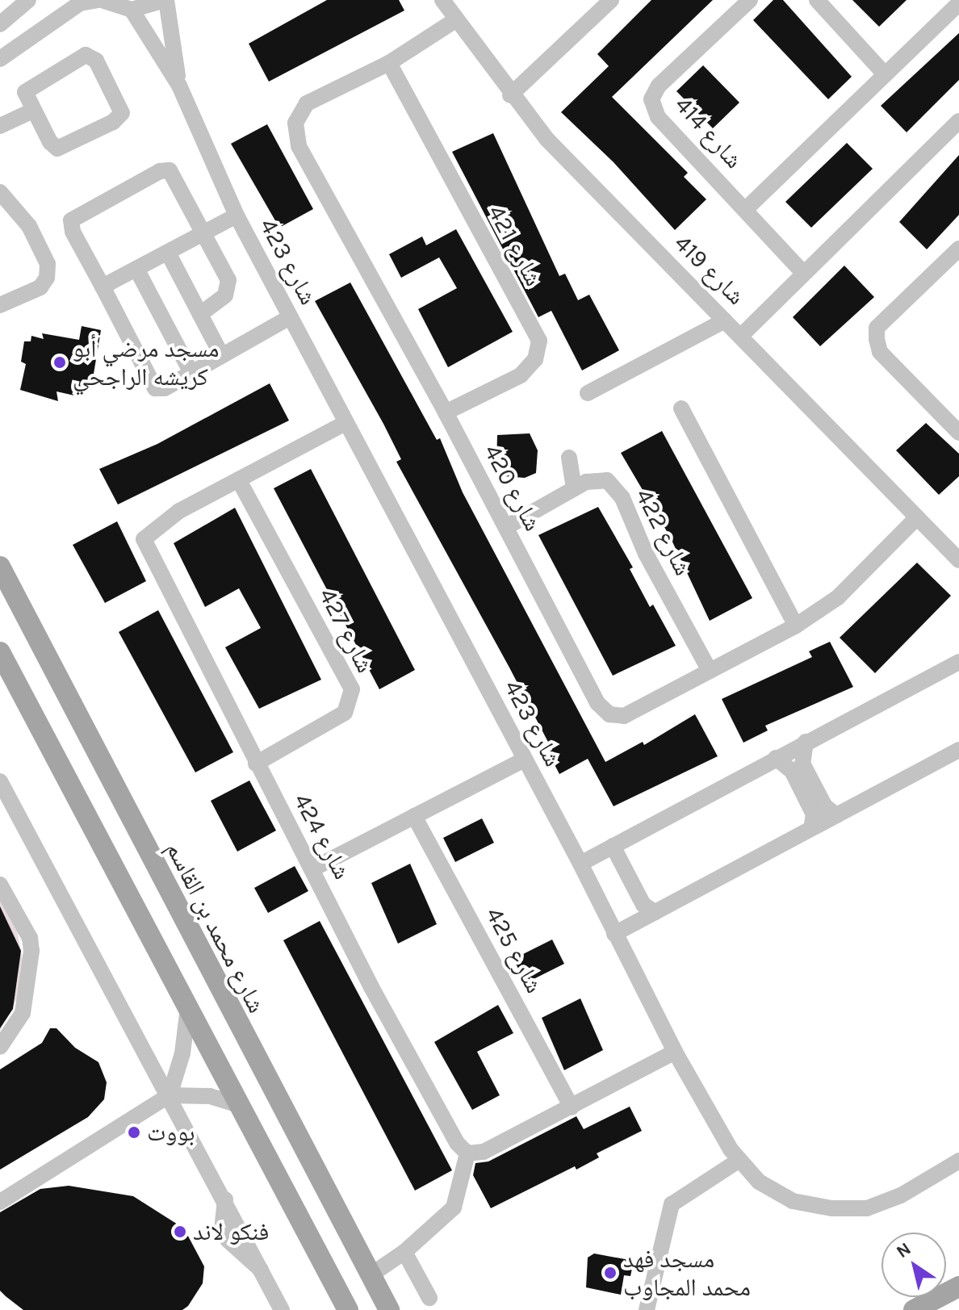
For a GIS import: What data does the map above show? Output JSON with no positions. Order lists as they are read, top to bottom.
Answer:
{
  "streets": {
    "main road": ["شارع محمد بن القاسم"],
    "street": [
      "شارع 414",
      "شارع 421",
      "شارع 423",
      "شارع 419",
      "شارع 420",
      "شارع 422",
      "شارع 427",
      "شارع 424",
      "شارع 425"
    ]
  },
  "crossings": [
    ["شارع 421", "شارع 420"],
    ["شارع 423", "شارع 424"],
    ["شارع 419", "شارع 420"],
    ["شارع 420", "شارع 422"],
    ["شارع 427", "شارع 424"]
  ],
  "places": [
    "مسجد مرضي أبو كريشه الراجحي",
    "بووت",
    "فنكو لاند",
    "مسجد فهد محمد المجاوب"
  ],
  "north": "top left"
}
